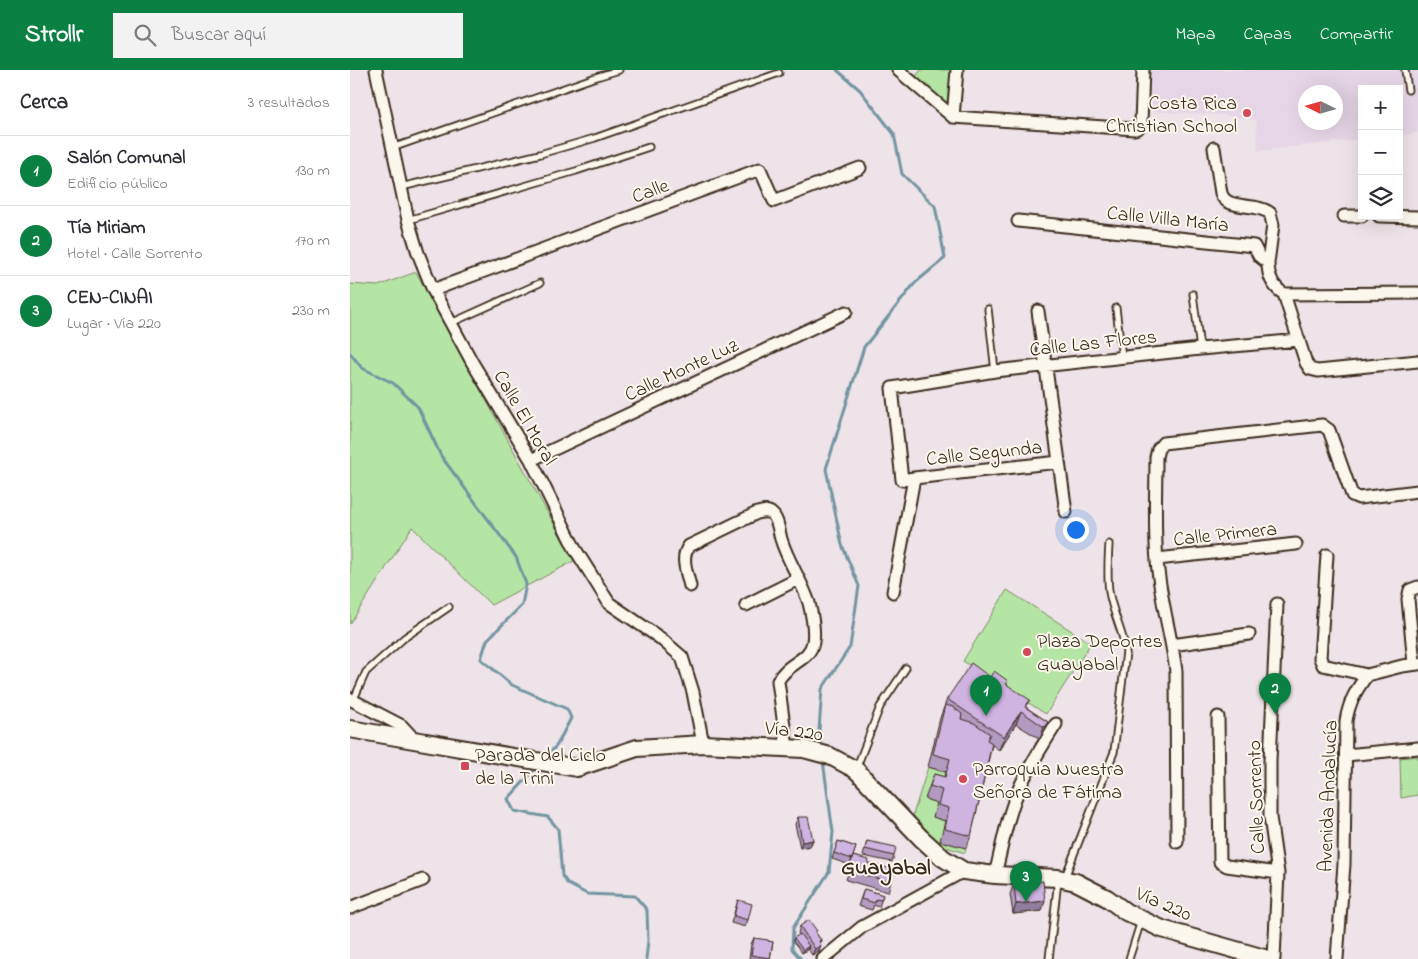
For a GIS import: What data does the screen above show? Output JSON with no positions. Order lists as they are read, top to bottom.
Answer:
{
  "streets": {
    "main road": ["Vía 220"],
    "street": [
      "Calle",
      "Calle Villa María",
      "Calle Las Flores",
      "Calle Monte Luz",
      "Calle El Moral",
      "Calle Segunda",
      "Calle Primera",
      "Avenida Andalucía",
      "Calle Sorrento"
    ]
  },
  "crossings": [
    ["Calle", "Calle El Moral"],
    ["Calle Las Flores", "Calle Segunda"],
    ["Calle Monte Luz", "Calle El Moral"],
    ["Calle El Moral", "Vía 220"]
  ],
  "districts": ["Guayabal"],
  "places": {
    "other": ["Costa Rica Christian School", "Plaza Deportes Guayabal", "Parroquia Nuestra Señora de Fátima"],
    "transit": ["Parada del Ciclo de la Trini"]
  },
  "north": "left",
  "page": {
    "header": "Strollr",
    "search": "Buscar aquí",
    "nav": ["Mapa", "Capas", "Compartir"],
    "heading": ["Cerca", "3 resultados"],
    "map_buttons": ["+", "−"],
    "list": [
      {
        "mark": "1",
        "name": "Salón Comunal",
        "note": "Edificio público",
        "value": "130 m"
      },
      {
        "mark": "2",
        "name": "Tía Miriam",
        "note": "Hotel · Calle Sorrento",
        "value": "170 m"
      },
      {
        "mark": "3",
        "name": "CEN-CINAI",
        "note": "Lugar · Vía 220",
        "value": "230 m"
      }
    ],
    "pins": ["2", "1", "3"]
  }
}
